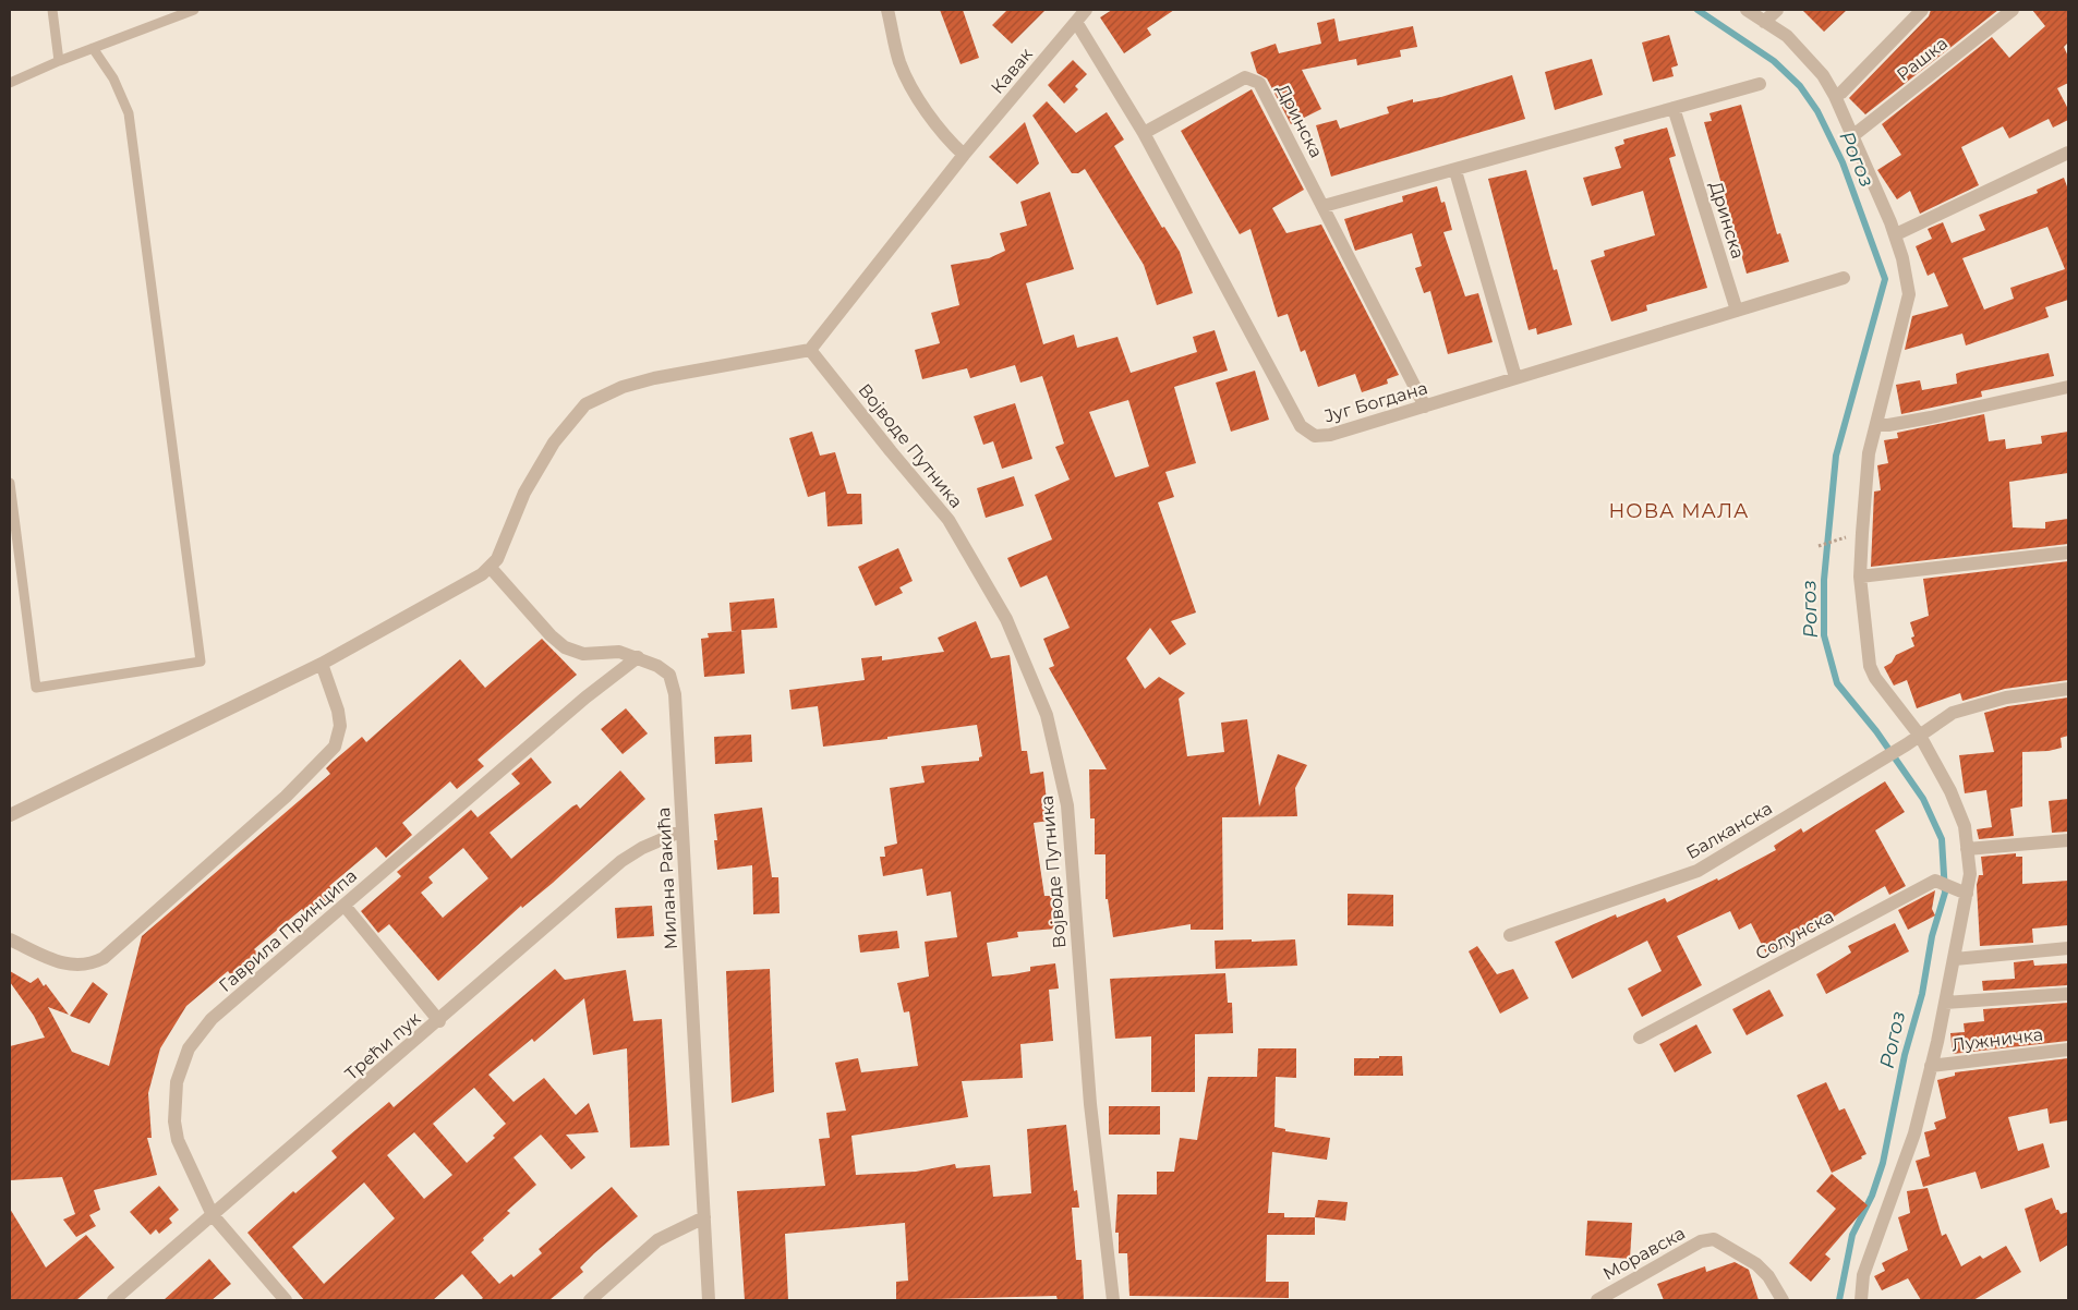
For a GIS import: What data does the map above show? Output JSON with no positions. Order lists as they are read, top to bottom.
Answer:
{
  "streets": {
    "street": [
      "Рашка",
      "Кавак",
      "Дринска",
      "Југ Богдана",
      "Војводе Путника",
      "Балканска",
      "Милана Ракића",
      "Гаврила Принципа",
      "Солунска",
      "Лужничка",
      "Трећи пук",
      "Моравска"
    ]
  },
  "crossings": [
    ["Кавак", "Југ Богдана"],
    ["Кавак", "Војводе Путника"],
    ["Дринска", "Југ Богдана"],
    ["Милана Ракића", "Гаврила Принципа"],
    ["Милана Ракића", "Трећи пук"],
    ["Гаврила Принципа", "Трећи пук"]
  ],
  "districts": ["НОВА МАЛА"],
  "water": ["Рогоз"]
}
